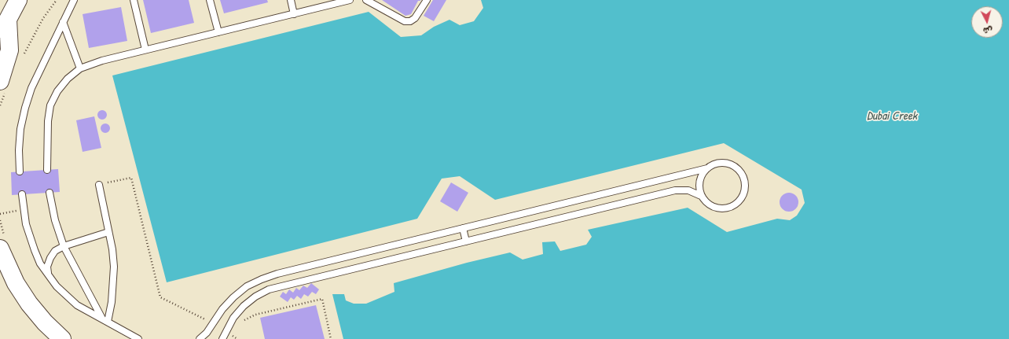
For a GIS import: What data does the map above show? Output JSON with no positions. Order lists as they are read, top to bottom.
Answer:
{
  "water": ["Dubai Creek"],
  "north": "bottom"
}
